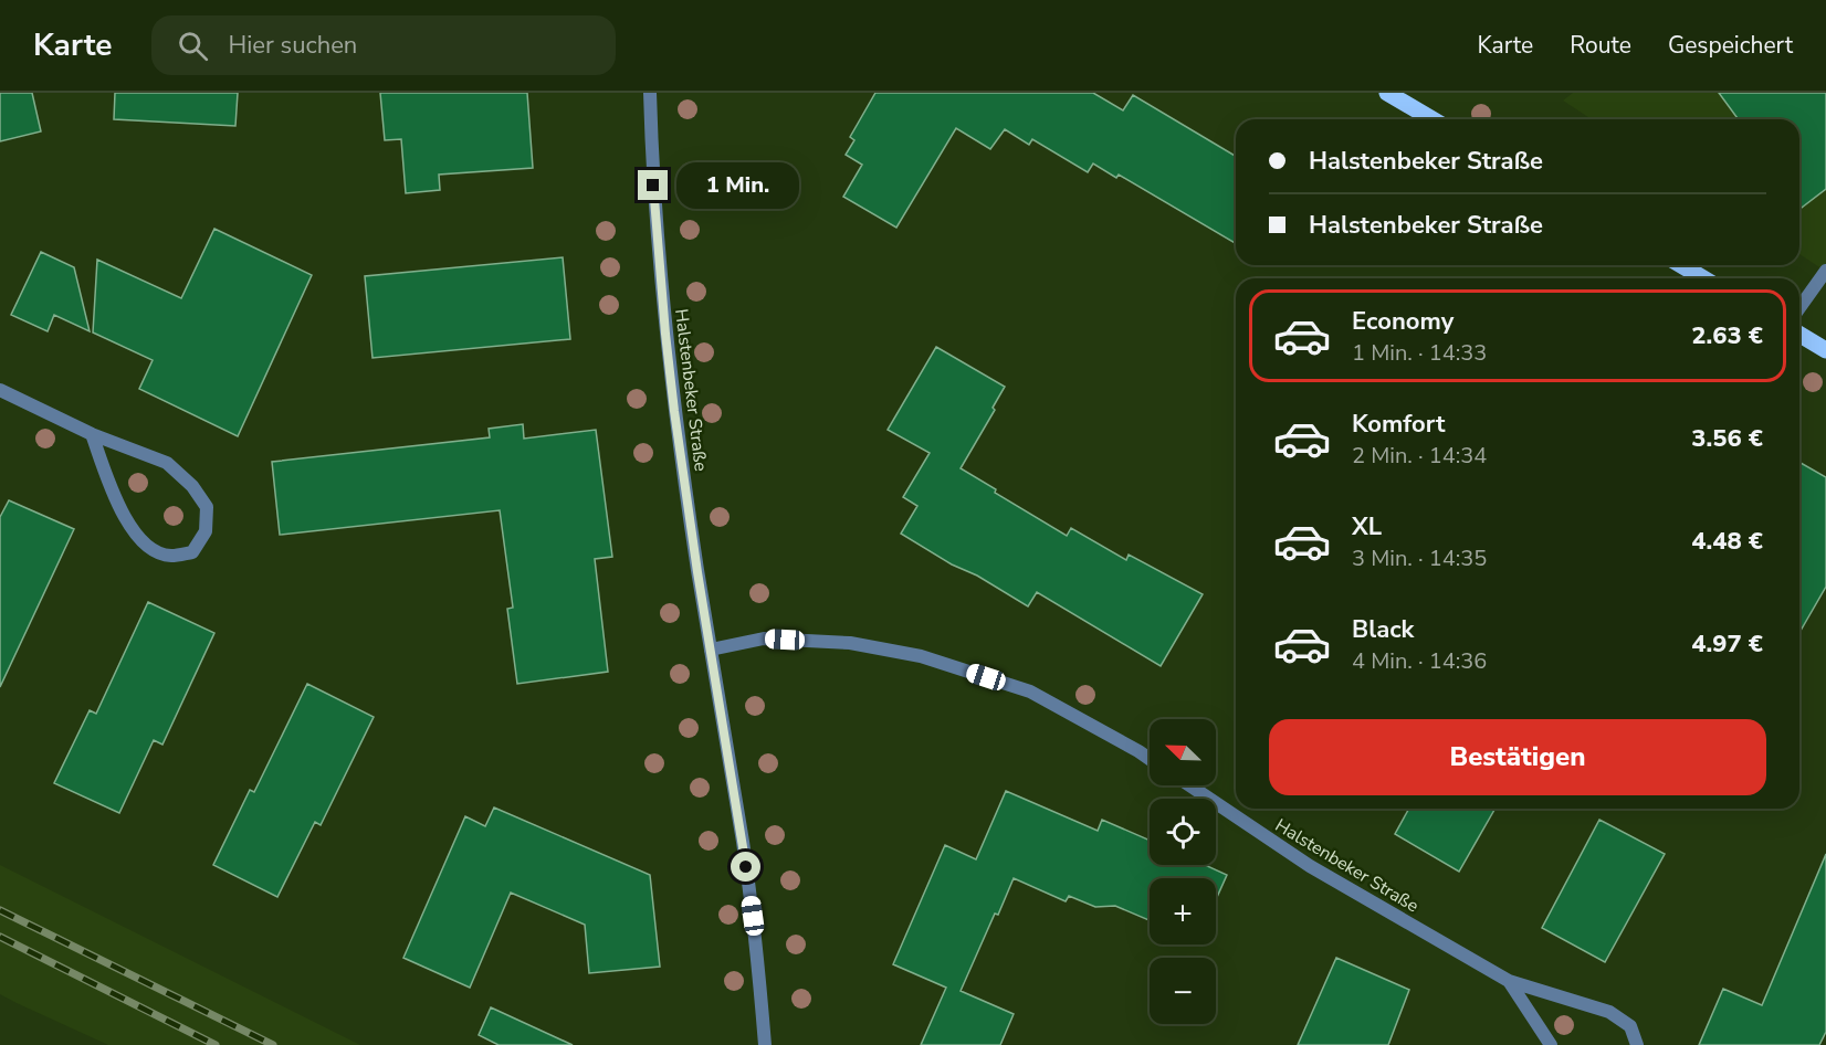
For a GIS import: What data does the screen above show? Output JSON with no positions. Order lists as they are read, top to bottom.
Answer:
{
  "streets": {
    "street": ["Halstenbeker Straße"]
  },
  "north": "top left",
  "page": {
    "header": "Karte",
    "search": "Hier suchen",
    "nav": ["Karte", "Route", "Gespeichert"],
    "banner": ["Halstenbeker Straße", "Halstenbeker Straße"],
    "bubble": "1 Min.",
    "list": [
      {
        "name": "Economy",
        "note": "1 Min. · 14:33",
        "value": "2.63 €"
      },
      {
        "name": "Komfort",
        "note": "2 Min. · 14:34",
        "value": "3.56 €"
      },
      {
        "name": "XL",
        "note": "3 Min. · 14:35",
        "value": "4.48 €"
      },
      {
        "name": "Black",
        "note": "4 Min. · 14:36",
        "value": "4.97 €"
      }
    ],
    "buttons": "Bestätigen",
    "map_buttons": ["+", "−"]
  }
}
